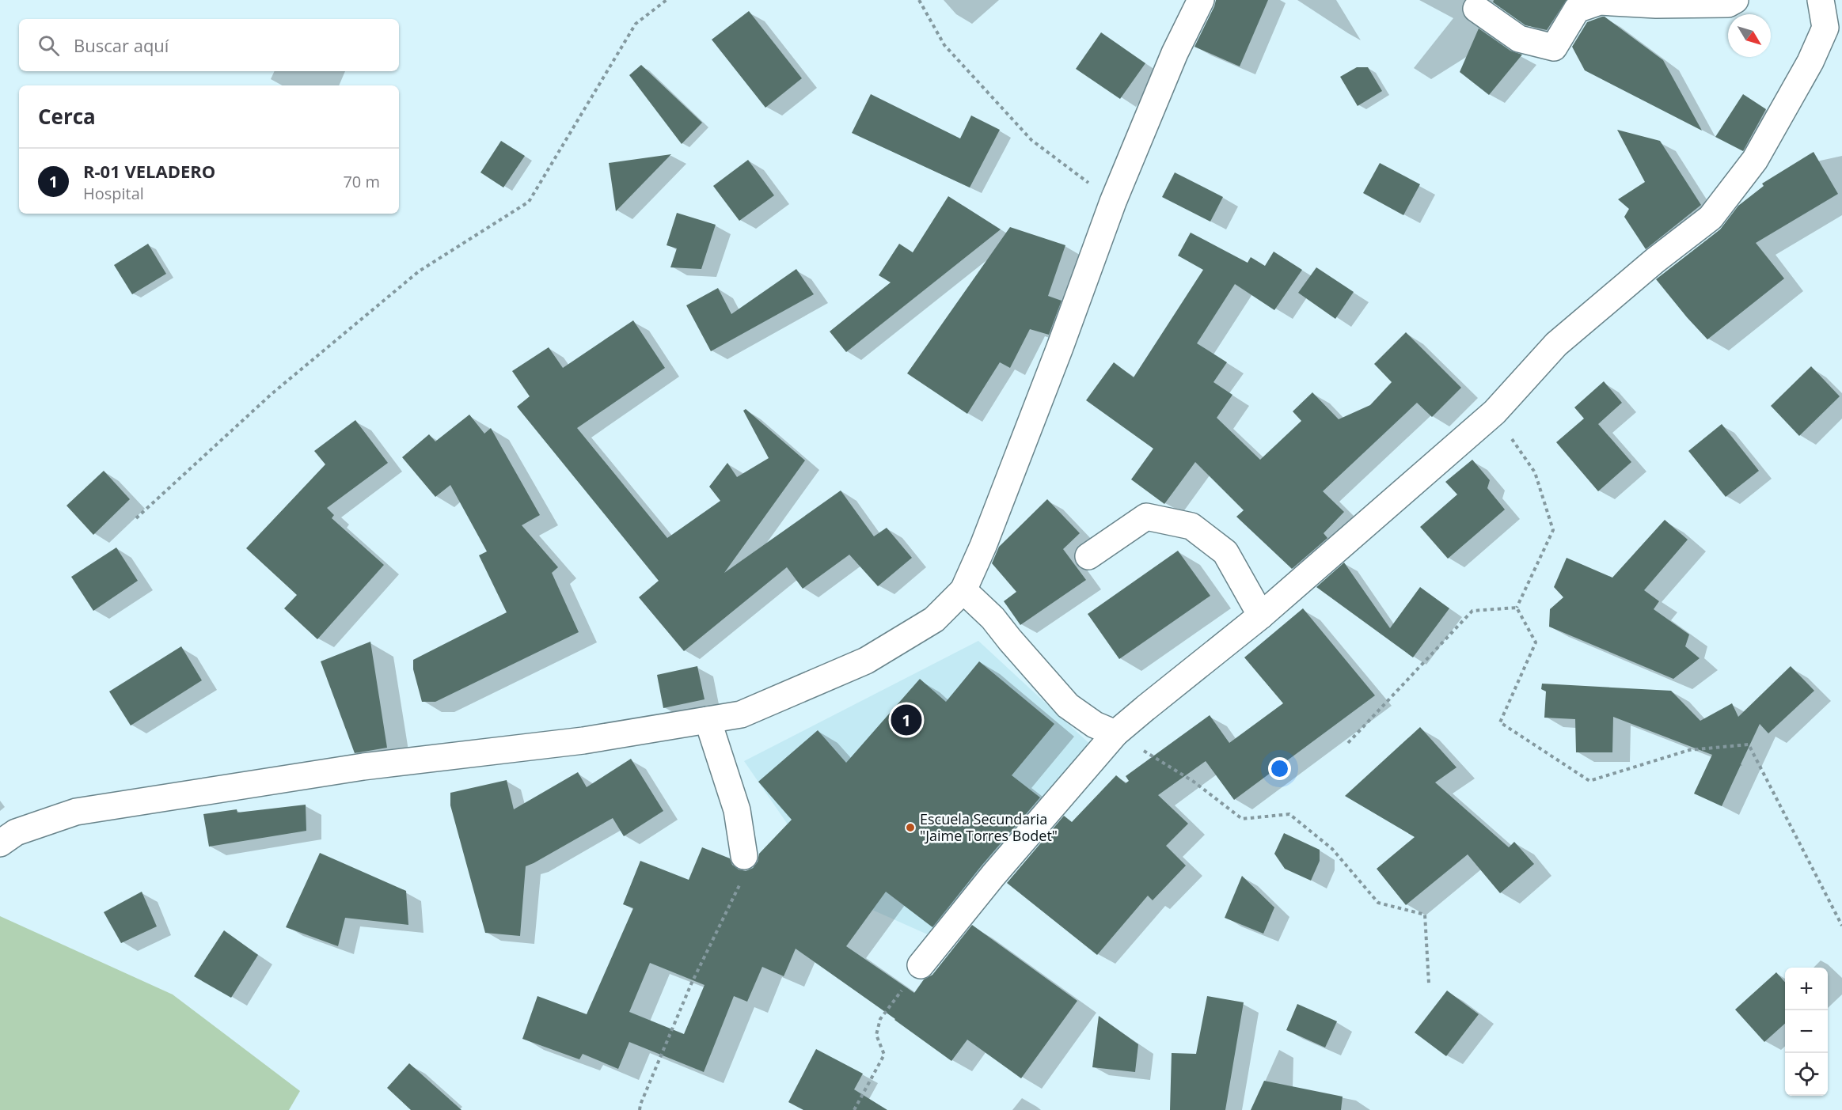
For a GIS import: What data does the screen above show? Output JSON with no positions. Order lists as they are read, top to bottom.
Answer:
{
  "places": ["Escuela Secundaria \"Jaime Torres Bodet\""],
  "north": "bottom right",
  "page": {
    "search": "Buscar aquí",
    "heading": "Cerca",
    "list": [
      {
        "mark": "1",
        "name": "R-01 VELADERO",
        "note": "Hospital",
        "value": "70 m"
      }
    ],
    "pins": "1",
    "map_buttons": ["+", "−"]
  }
}
